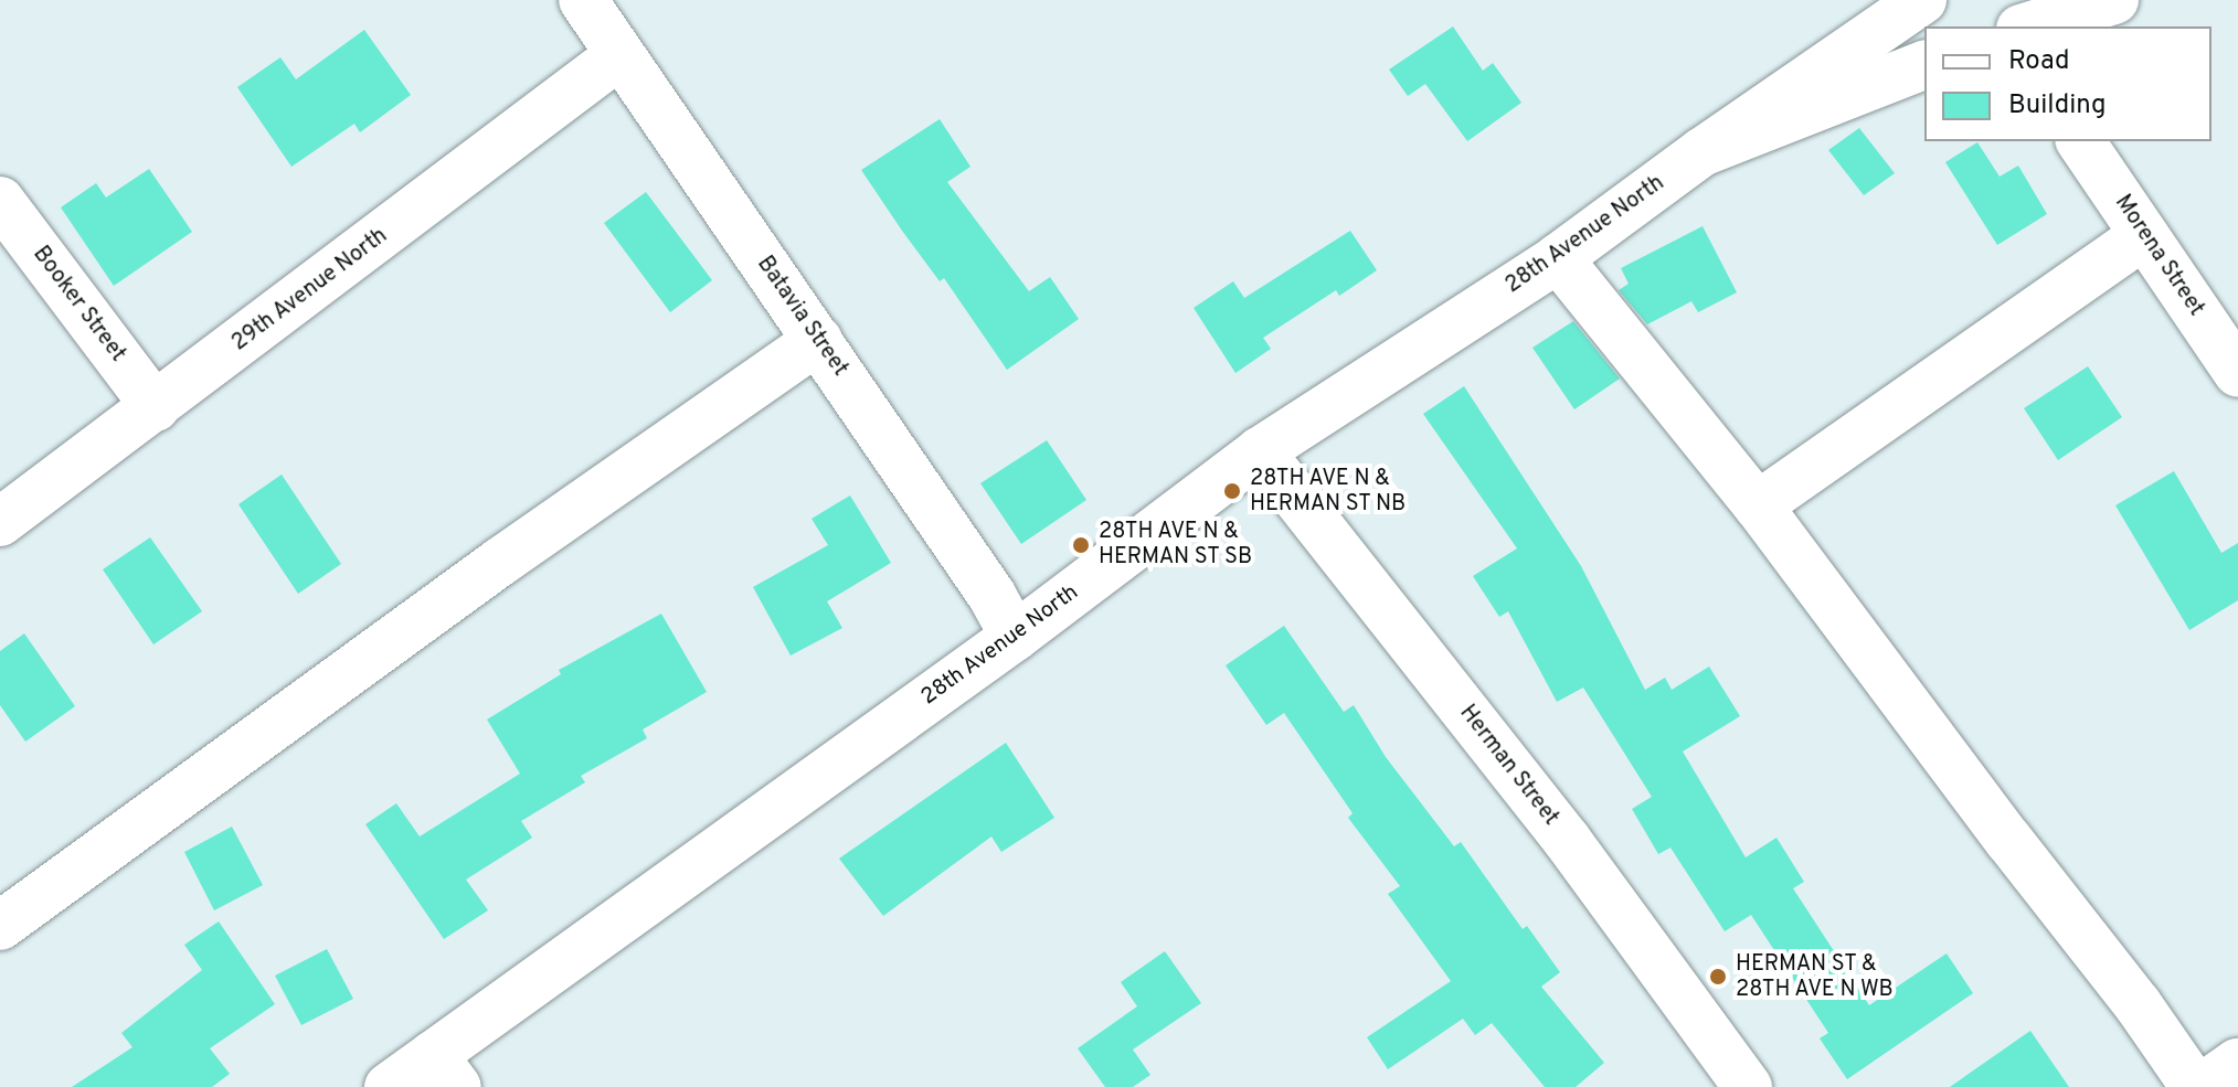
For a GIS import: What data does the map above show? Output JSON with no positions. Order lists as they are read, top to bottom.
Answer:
{
  "streets": {
    "main road": [
      "28th Avenue North",
      "Morena Street",
      "29th Avenue North",
      "Booker Street",
      "Batavia Street",
      "Herman Street"
    ]
  },
  "crossings": [
    ["28th Avenue North", "Batavia Street"],
    ["28th Avenue North", "Herman Street"],
    ["29th Avenue North", "Booker Street"],
    ["29th Avenue North", "Batavia Street"]
  ],
  "places": ["28TH AVE N & HERMAN ST NB", "28TH AVE N & HERMAN ST SB", "HERMAN ST & 28TH AVE N WB"],
  "legend": ["Road", "Building"]
}
